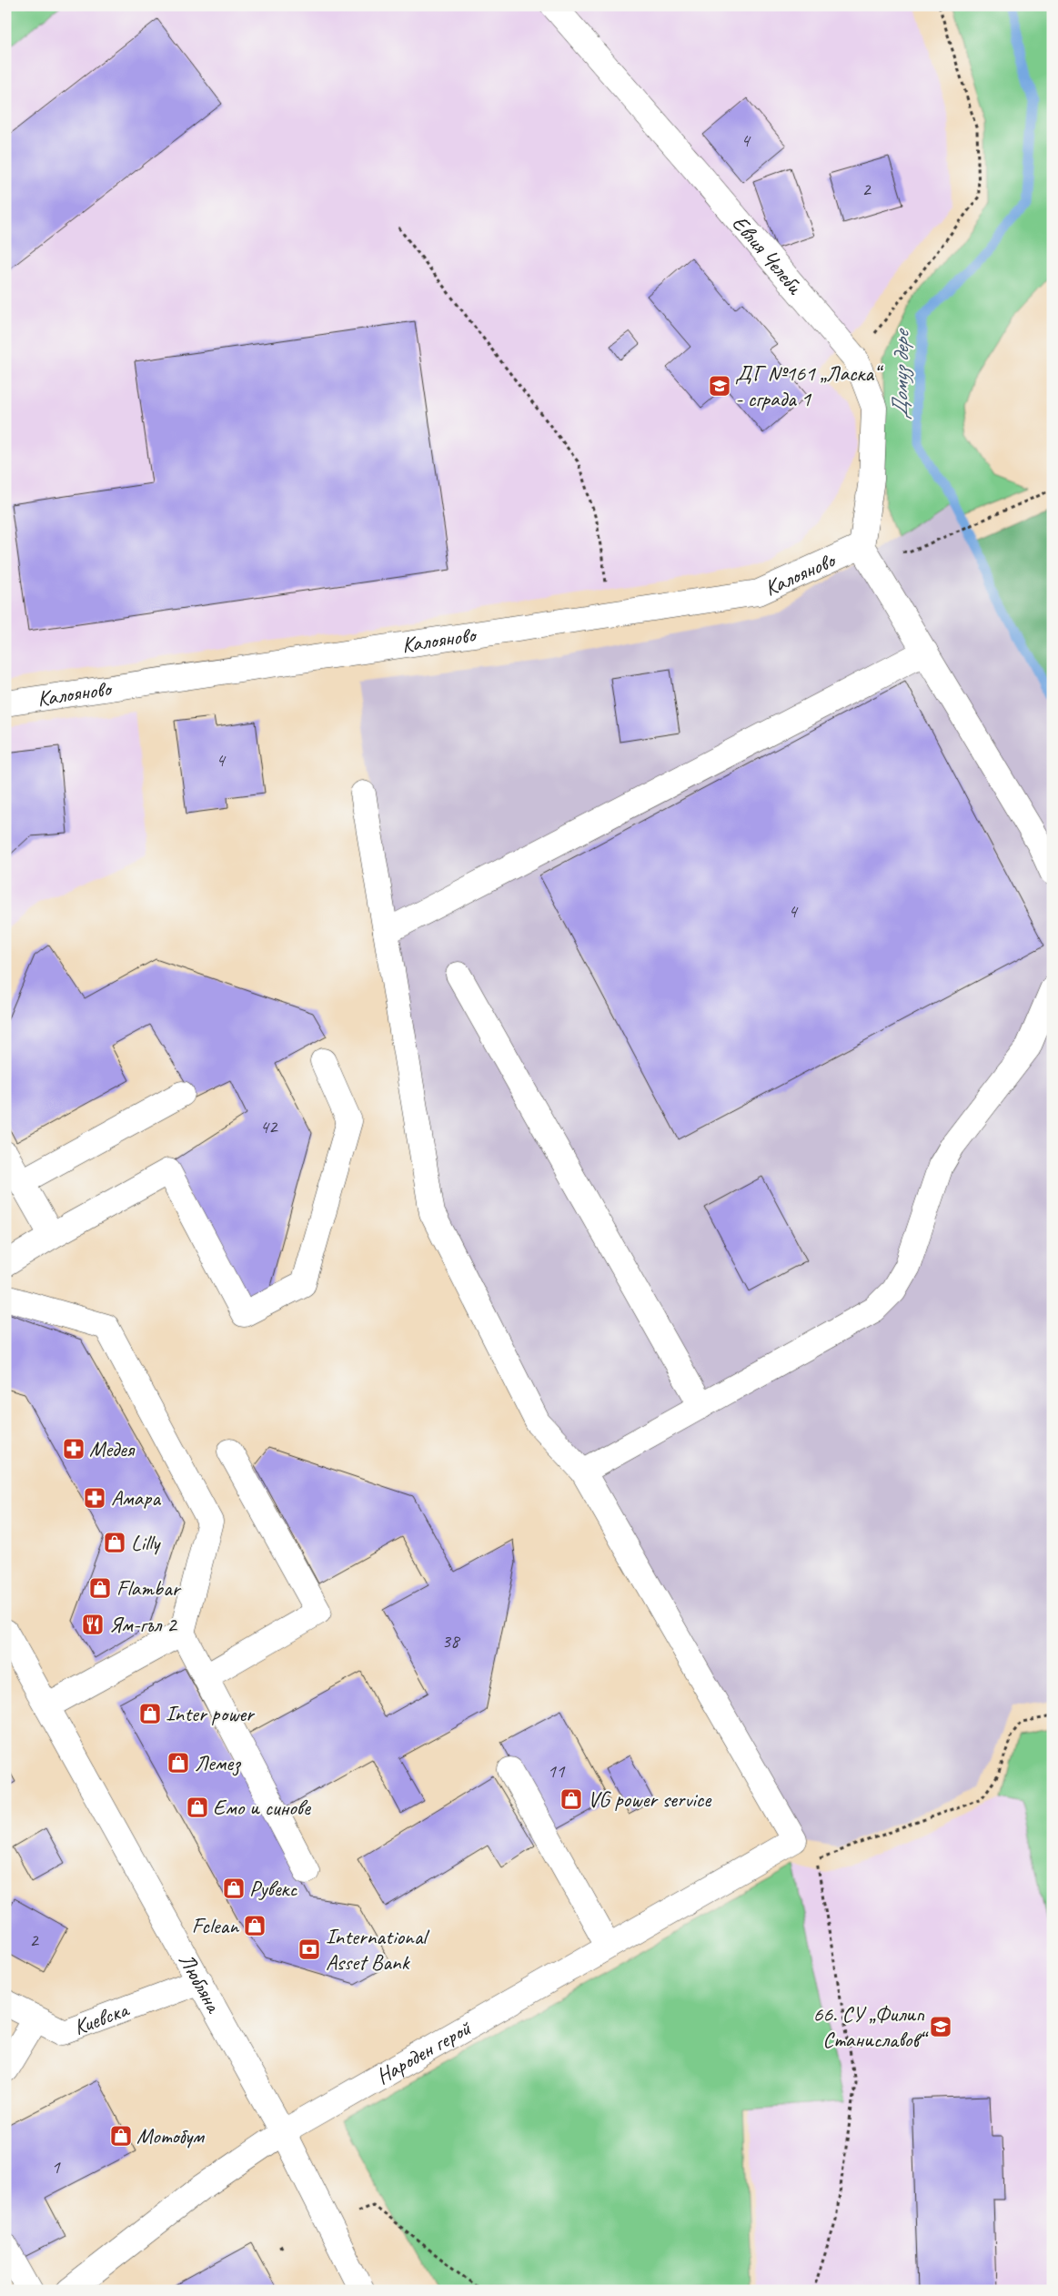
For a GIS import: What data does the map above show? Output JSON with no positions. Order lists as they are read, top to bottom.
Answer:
{
  "streets": {
    "street": [
      "Евлия Челеби",
      "Калояново",
      "Любляна",
      "Киевска",
      "Народен герой"
    ]
  },
  "crossings": [
    ["Евлия Челеби", "Калояново"],
    ["Любляна", "Киевска"],
    ["Любляна", "Народен герой"]
  ],
  "water": ["Домуз дере"],
  "places": {
    "school or university": ["ДГ №161 „Ласка“ - сграда 1", "66. СУ „Филип Станиславов“"],
    "pharmacy": ["Медея", "Амара"],
    "shop": [
      "Lilly",
      "Flambar",
      "Inter power",
      "Лемез",
      "VG power service",
      "Емо и синове",
      "Рувекс",
      "Fclean",
      "Мотобум"
    ],
    "restaurant": ["Ям-гъл 2"],
    "bank": ["International Asset Bank"]
  },
  "house_numbers": [
    "4",
    "2",
    "4",
    "4",
    "42",
    "38",
    "11",
    "2",
    "1"
  ]
}
